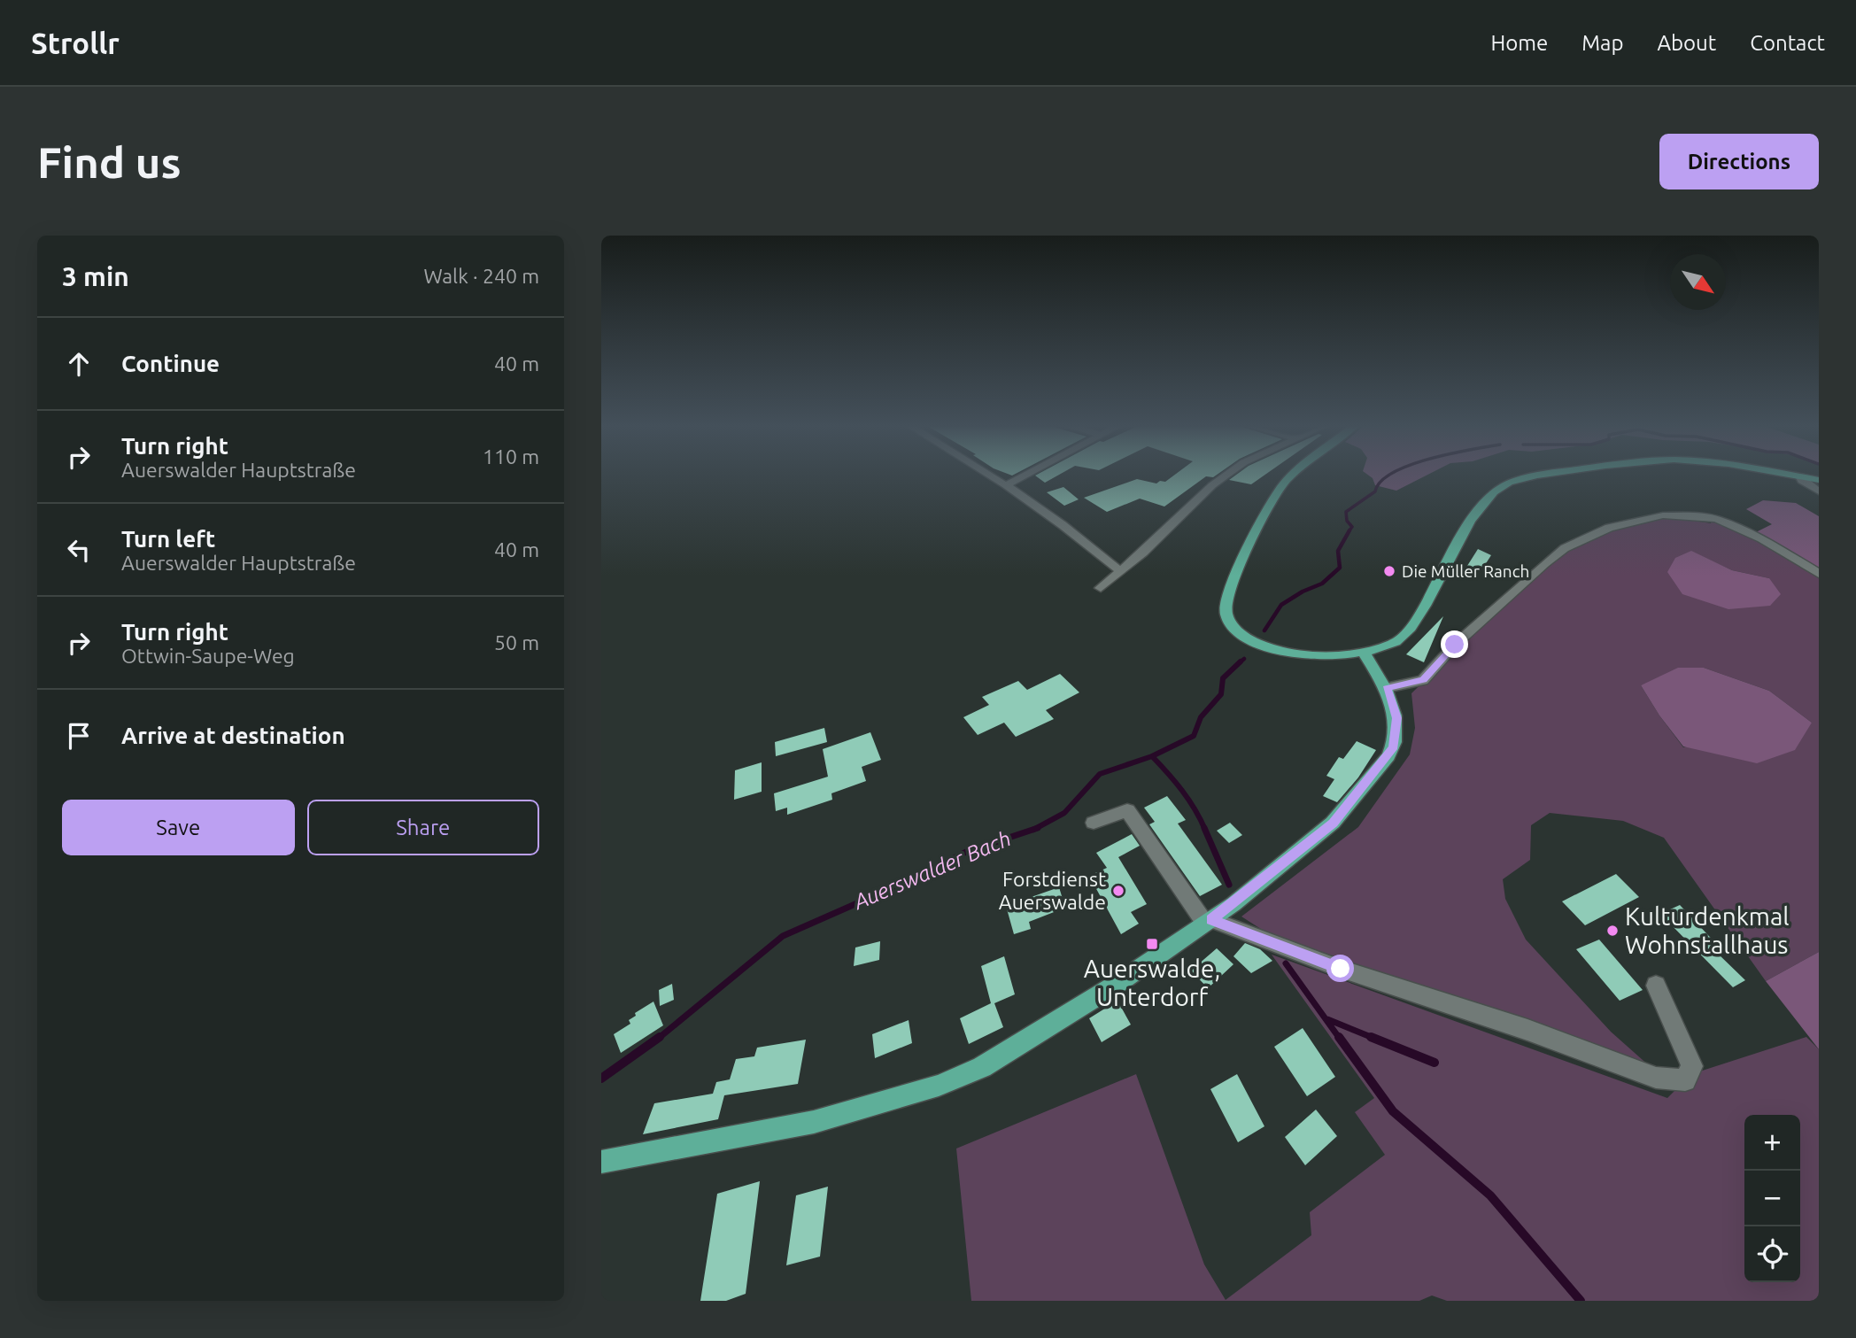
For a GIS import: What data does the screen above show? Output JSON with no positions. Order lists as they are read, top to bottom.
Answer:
{
  "water": ["Auerswalder Bach"],
  "places": {
    "other": ["Die Müller Ranch", "Forstdienst Auerswalde", "Kulturdenkmal Wohnstallhaus"],
    "transit": ["Auerswalde, Unterdorf"]
  },
  "north": "bottom right",
  "page": {
    "header": "Strollr",
    "nav": [
      "Home",
      "Map",
      "About",
      "Contact"
    ],
    "buttons": [
      "Directions",
      ["Save", "Share"]
    ],
    "title": "Find us",
    "heading": ["3 min", "Walk · 240 m"],
    "list": [
      ["Continue", "40 m"],
      ["Turn right", "Auerswalder Hauptstraße", "110 m"],
      ["Turn left", "Auerswalder Hauptstraße", "40 m"],
      ["Turn right", "Ottwin-Saupe-Weg", "50 m"],
      "Arrive at destination"
    ],
    "map_buttons": ["+", "−"]
  }
}
